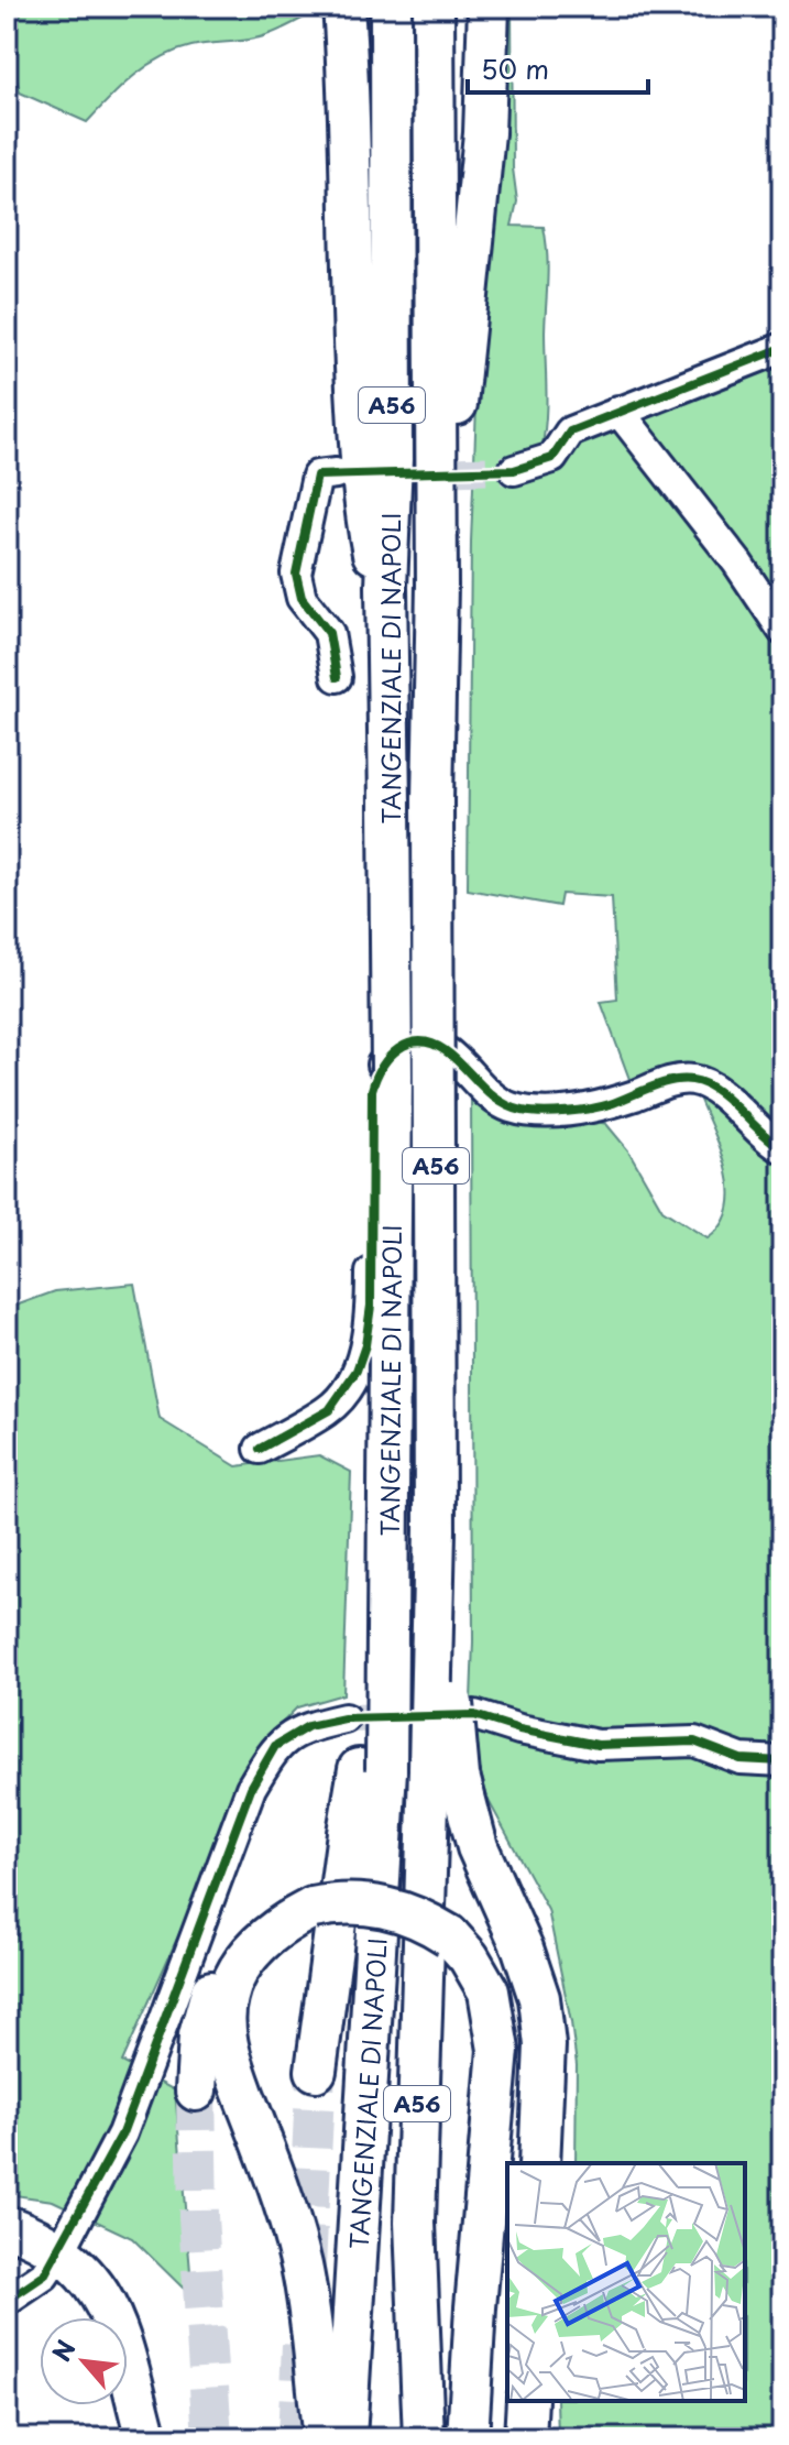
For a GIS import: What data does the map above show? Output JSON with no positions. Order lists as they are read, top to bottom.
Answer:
{
  "streets": {
    "highway": ["A56", "TANGENZIALE DI NAPOLI"]
  },
  "scale_bar": "50 m",
  "north": "top left"
}
